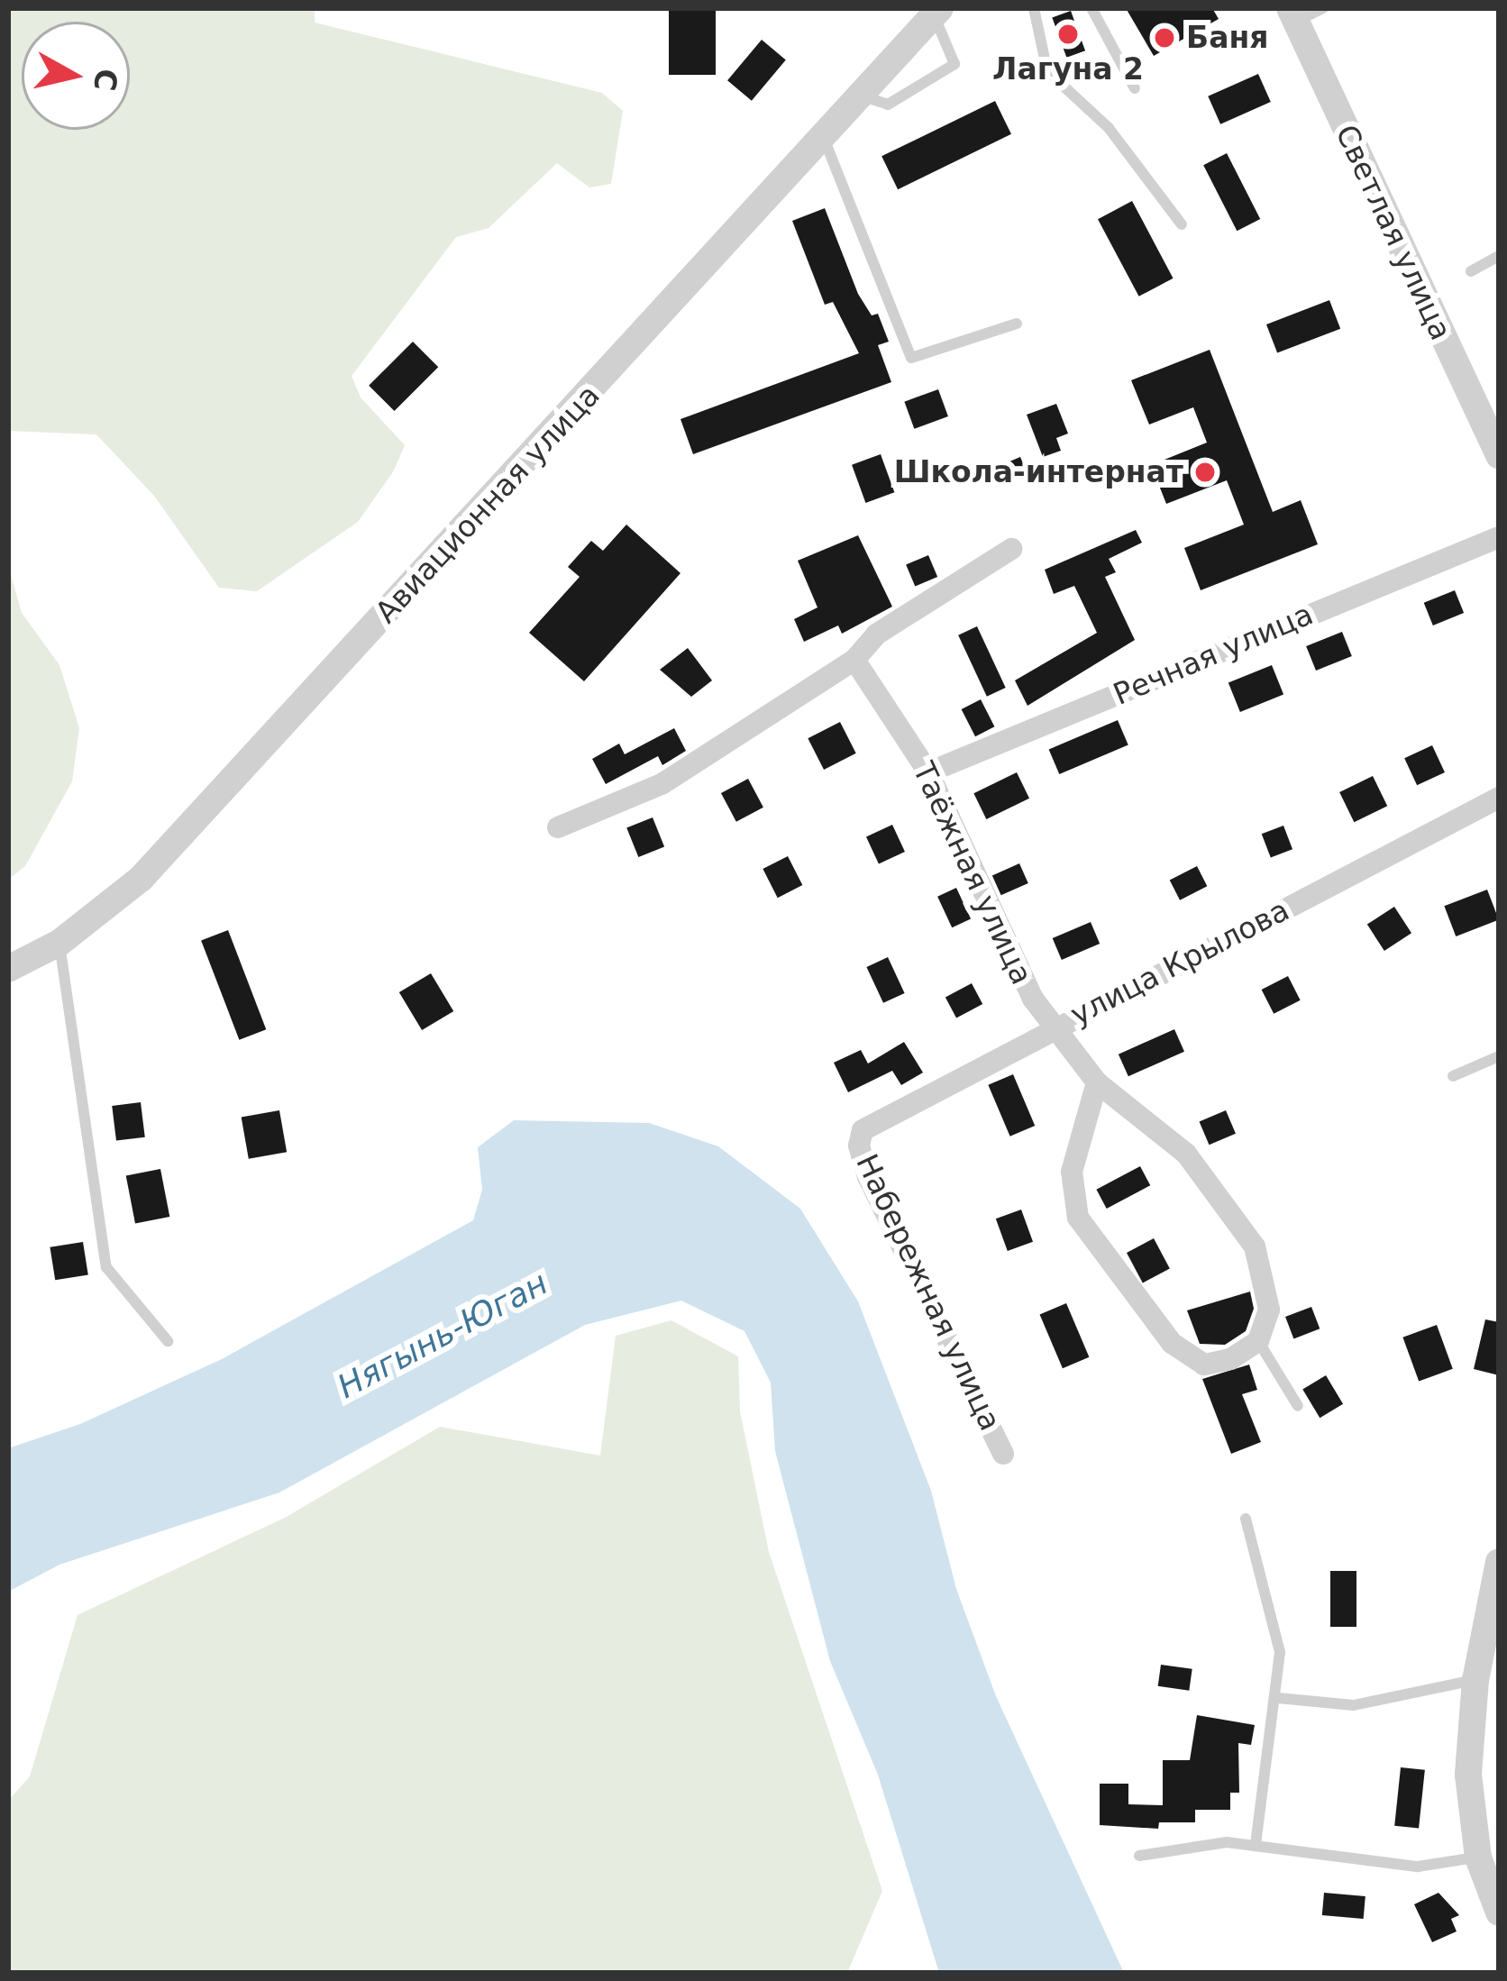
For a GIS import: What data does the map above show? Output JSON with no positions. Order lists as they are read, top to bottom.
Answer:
{
  "streets": {
    "street": [
      "Светлая улица",
      "Авиационная улица",
      "Речная улица",
      "Таёжная улица",
      "улица Крылова",
      "Набережная улица"
    ]
  },
  "crossings": [
    ["Речная улица", "Таёжная улица"],
    ["Таёжная улица", "улица Крылова"],
    ["улица Крылова", "Набережная улица"]
  ],
  "water": ["Нягынь-Юган"],
  "places": ["Лагуна 2", "Баня", "Школа-интернат"],
  "north": "right"
}
